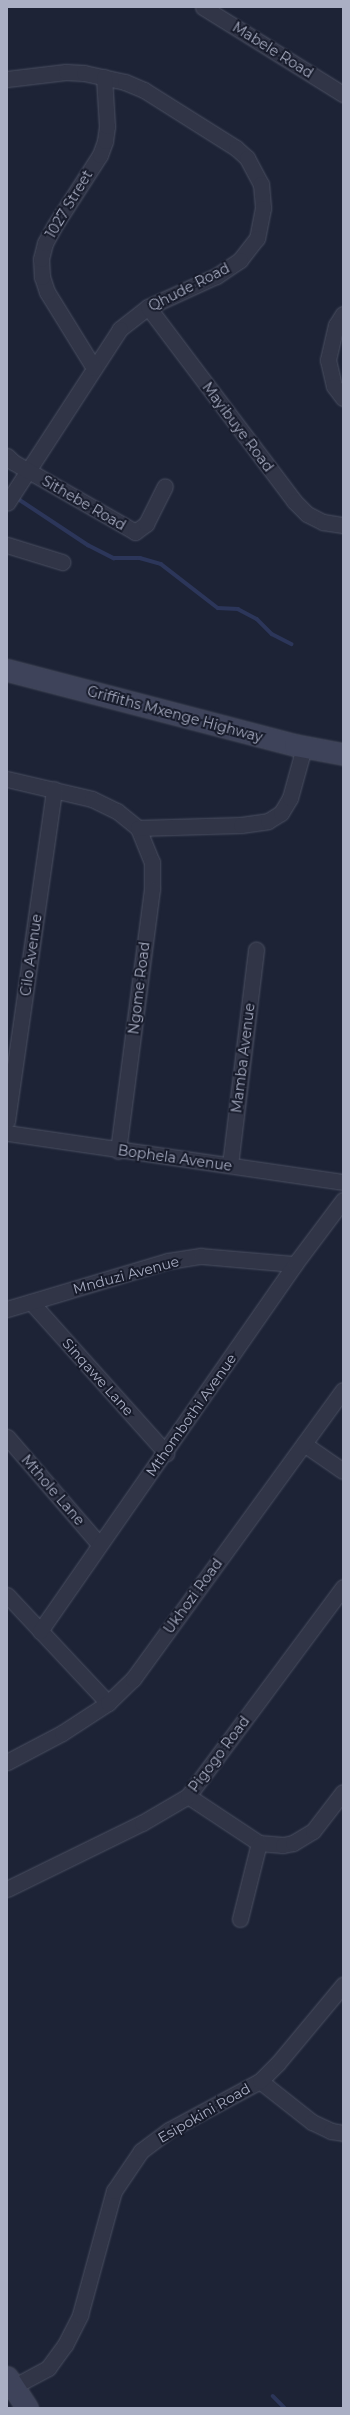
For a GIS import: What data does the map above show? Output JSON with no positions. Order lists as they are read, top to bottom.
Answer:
{
  "streets": {
    "street": [
      "Mabele Road",
      "1027 Street",
      "Qhude Road",
      "Mayibuye Road",
      "Sithebe Road",
      "Griffiths Mxenge Highway",
      "Cilo Avenue",
      "Ngome Road",
      "Mamba Avenue",
      "Bophela Avenue",
      "Mnduzi Avenue",
      "Sinqawe Lane",
      "Mthombothi Avenue",
      "Mthole Lane",
      "Ukhozi Road",
      "Pigogo Road",
      "Esipokini Road"
    ]
  },
  "crossings": [
    ["1027 Street", "Qhude Road"],
    ["Qhude Road", "Mayibuye Road"],
    ["Qhude Road", "Sithebe Road"],
    ["Cilo Avenue", "Ngome Road"],
    ["Ngome Road", "Bophela Avenue"],
    ["Mamba Avenue", "Bophela Avenue"],
    ["Mnduzi Avenue", "Sinqawe Lane"],
    ["Mnduzi Avenue", "Mthombothi Avenue"],
    ["Sinqawe Lane", "Mthombothi Avenue"],
    ["Mthombothi Avenue", "Mthole Lane"]
  ]
}
